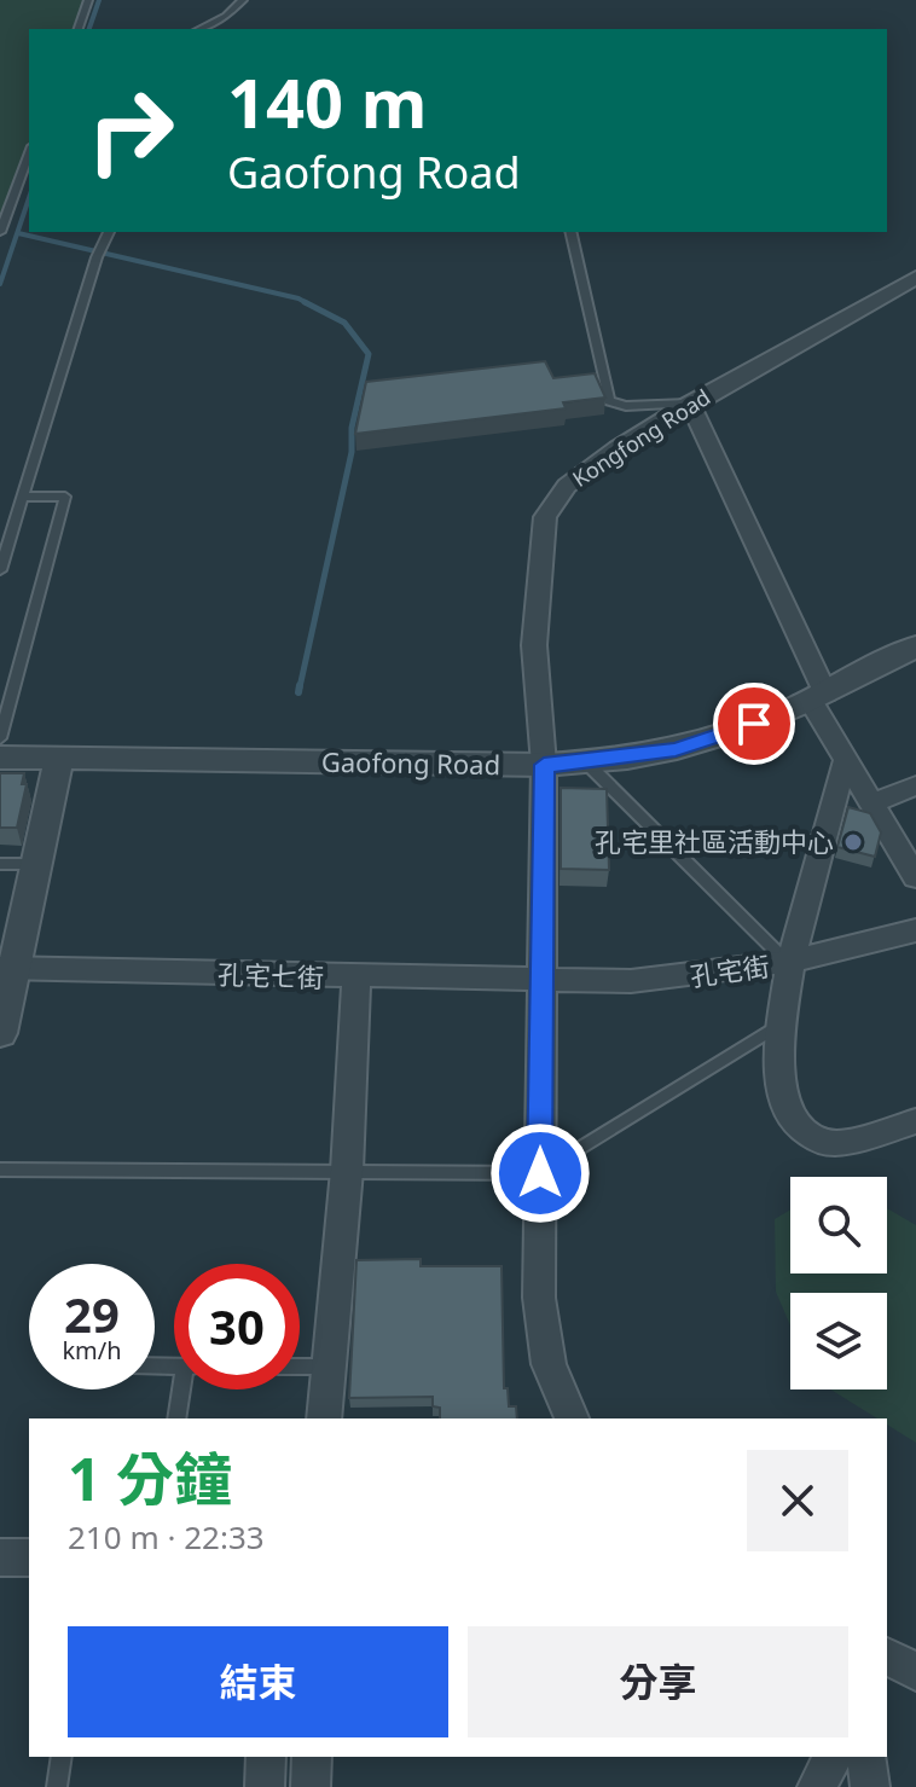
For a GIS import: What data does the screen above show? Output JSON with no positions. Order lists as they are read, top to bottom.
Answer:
{
  "streets": {
    "street": [
      "Kongfong Road",
      "Gaofong Road",
      "孔宅街",
      "孔宅七街"
    ]
  },
  "crossings": [
    ["Kongfong Road", "Gaofong Road"],
    ["Kongfong Road", "孔宅街"],
    ["Kongfong Road", "孔宅七街"],
    ["孔宅街", "孔宅七街"]
  ],
  "places": ["孔宅里社區活動中心"],
  "page": {
    "turn": ["140 m", "Gaofong Road"],
    "speed": "29 km/h",
    "limit": "30",
    "heading": ["1 分鐘", "210 m · 22:33"],
    "buttons": ["結束", "分享"]
  }
}
